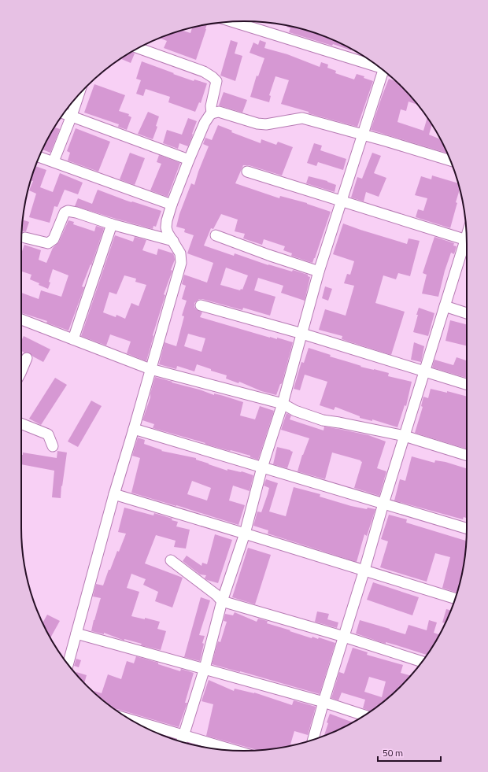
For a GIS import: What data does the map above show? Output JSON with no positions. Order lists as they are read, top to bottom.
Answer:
{
  "scale_bar": "50 m"
}
